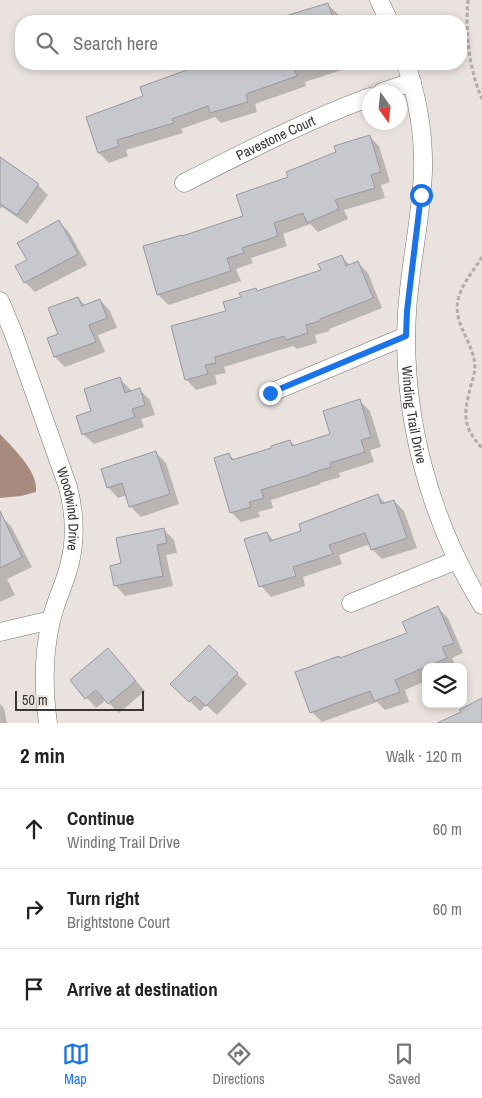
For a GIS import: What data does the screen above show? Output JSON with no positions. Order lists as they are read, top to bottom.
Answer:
{
  "streets": {
    "street": ["Pavestone Court", "Winding Trail Drive", "Woodwind Drive"]
  },
  "scale_bar": "50 m",
  "north": "bottom",
  "page": {
    "search": "Search here",
    "scale": "50 m",
    "heading": ["2 min", "Walk · 120 m"],
    "list": [
      ["Continue", "Winding Trail Drive", "60 m"],
      ["Turn right", "Brightstone Court", "60 m"],
      "Arrive at destination"
    ],
    "nav": ["Map", "Directions", "Saved"]
  }
}
